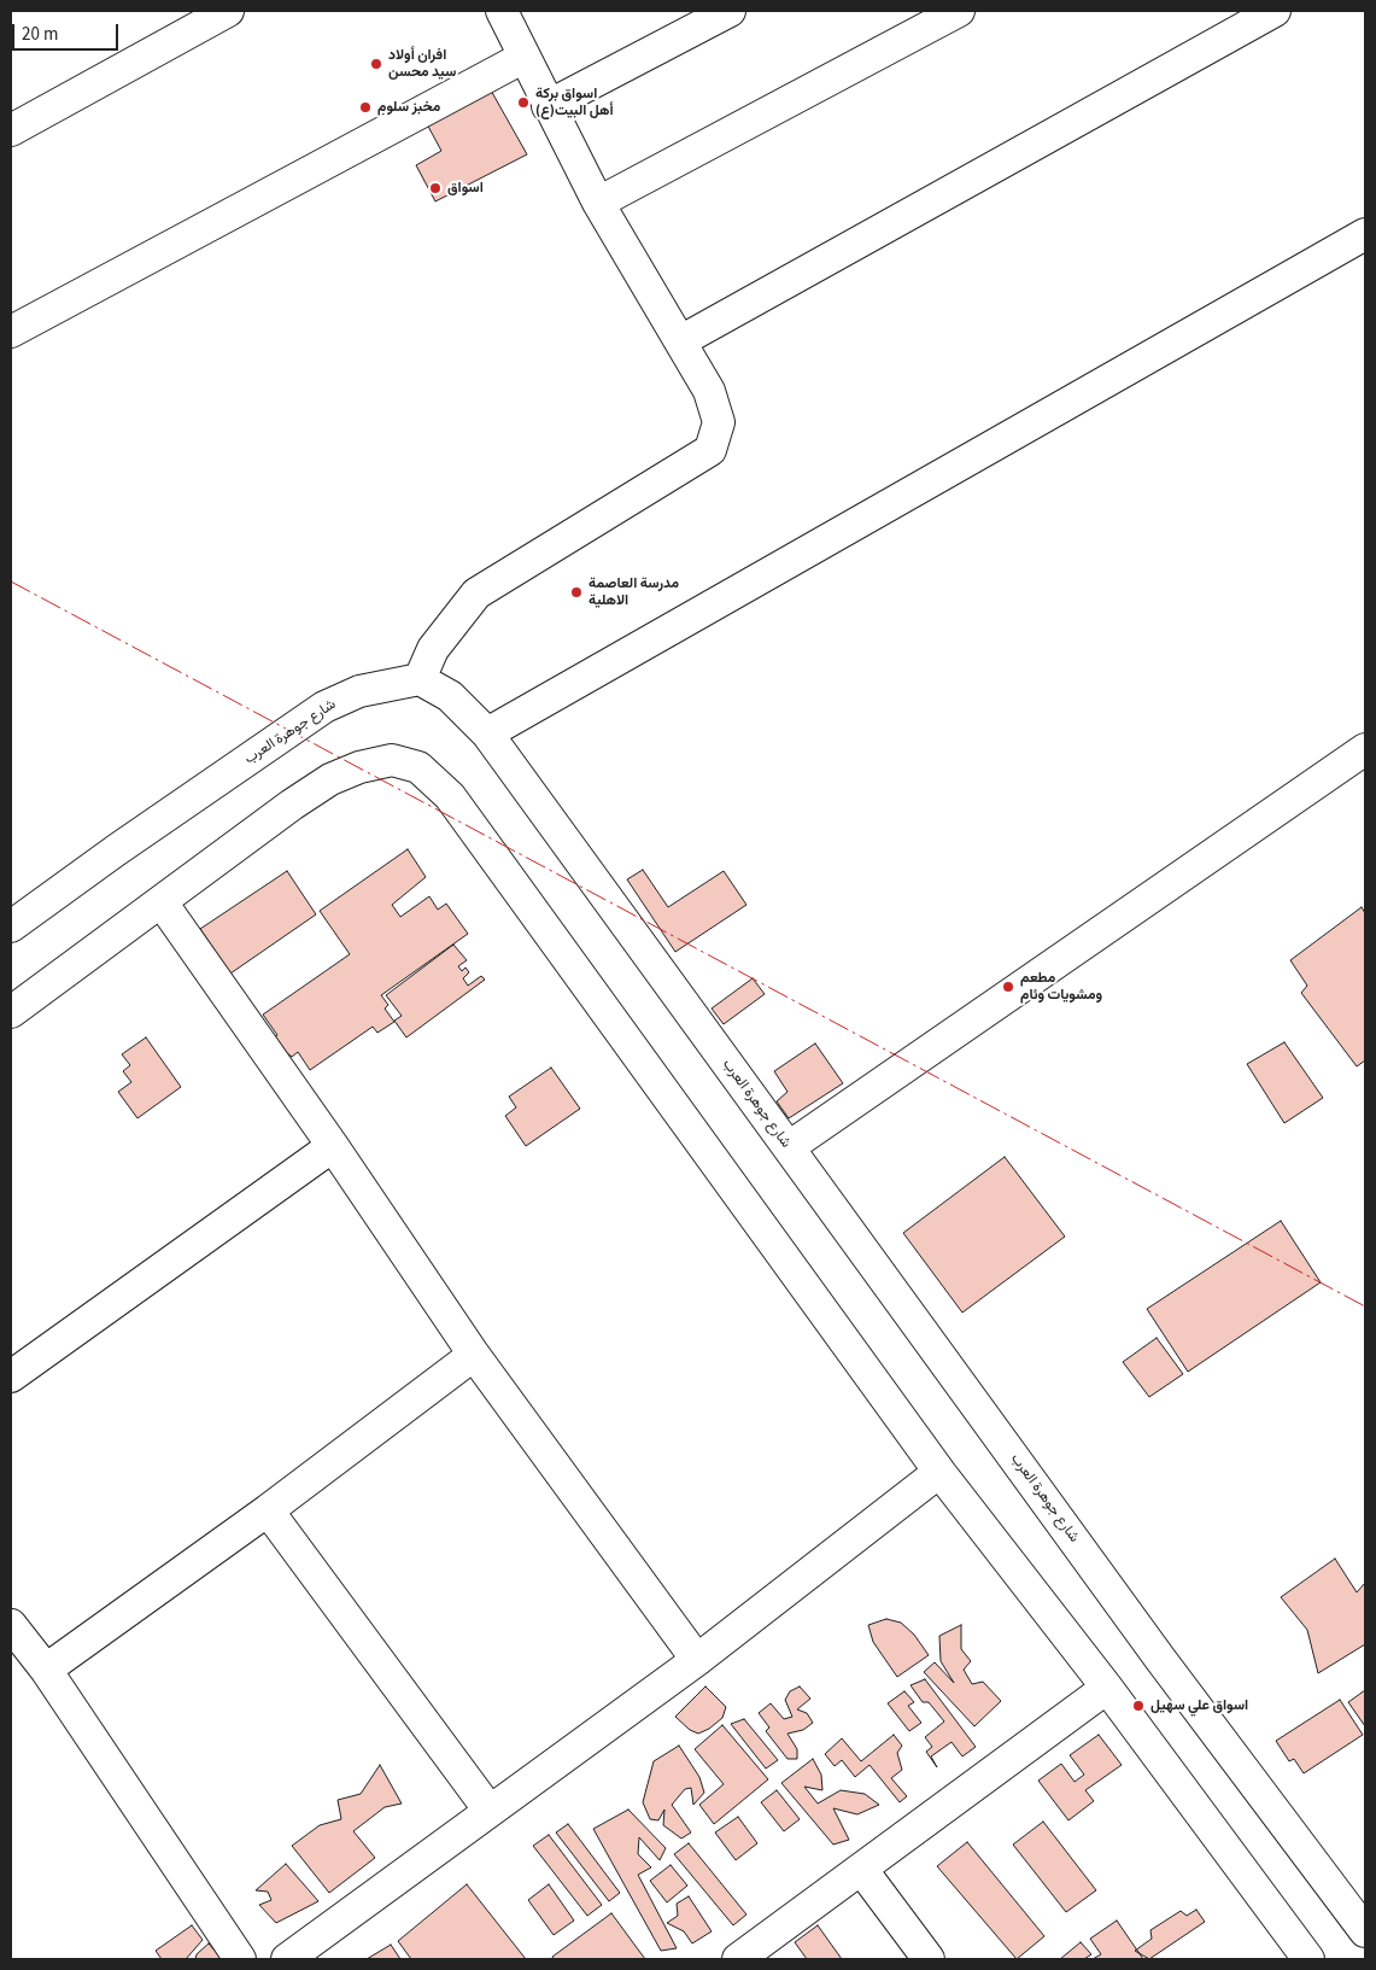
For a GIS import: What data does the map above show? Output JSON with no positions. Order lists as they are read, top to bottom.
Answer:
{
  "streets": {
    "street": ["شارع جوهرة العرب"]
  },
  "places": [
    "افران أولاد سيد محسن",
    "اسواق بركة أهل البيت(ع)",
    "مخبز سلوم",
    "اسواق",
    "مدرسة العاصمة الاهلية",
    "مطعم ومشويات وئام",
    "اسواق علي سهيل"
  ],
  "scale_bar": "20 m"
}
